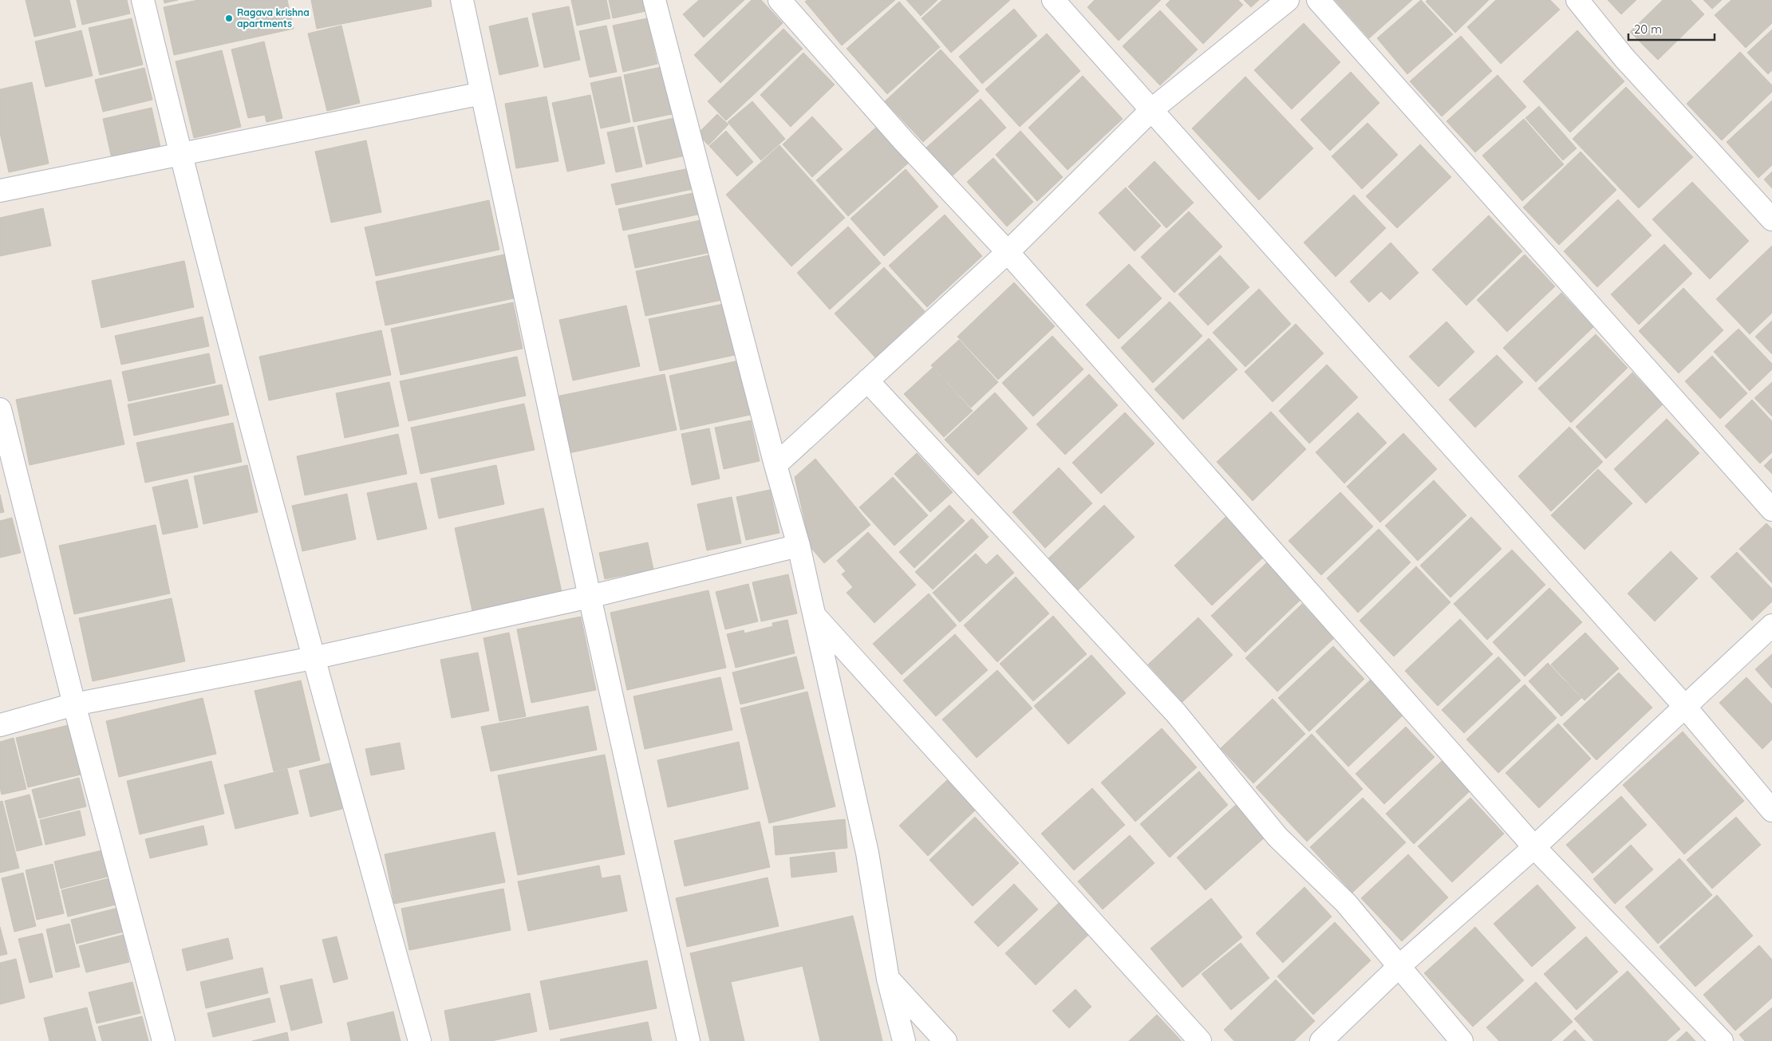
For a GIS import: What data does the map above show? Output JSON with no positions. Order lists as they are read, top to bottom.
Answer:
{
  "places": ["Ragava krishna apartments"],
  "scale_bar": "20 m"
}
